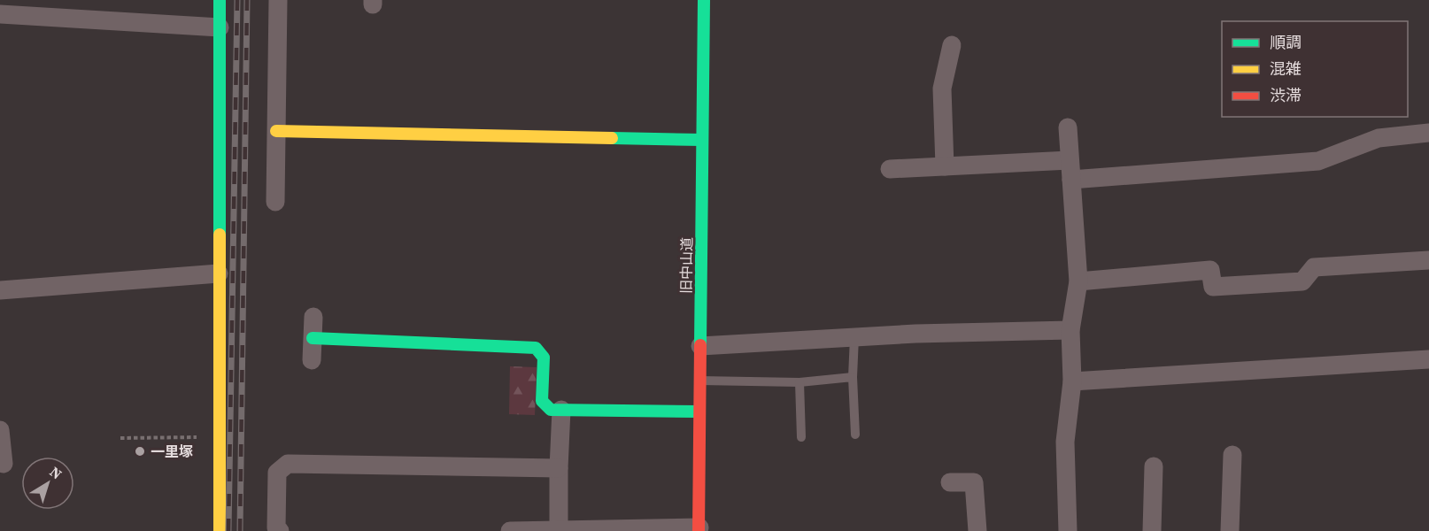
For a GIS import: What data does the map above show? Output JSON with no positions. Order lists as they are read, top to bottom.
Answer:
{
  "streets": {
    "street": ["旧中山道"]
  },
  "places": ["一里塚"],
  "legend": ["順調", "混雑", "渋滞"],
  "north": "top right"
}
